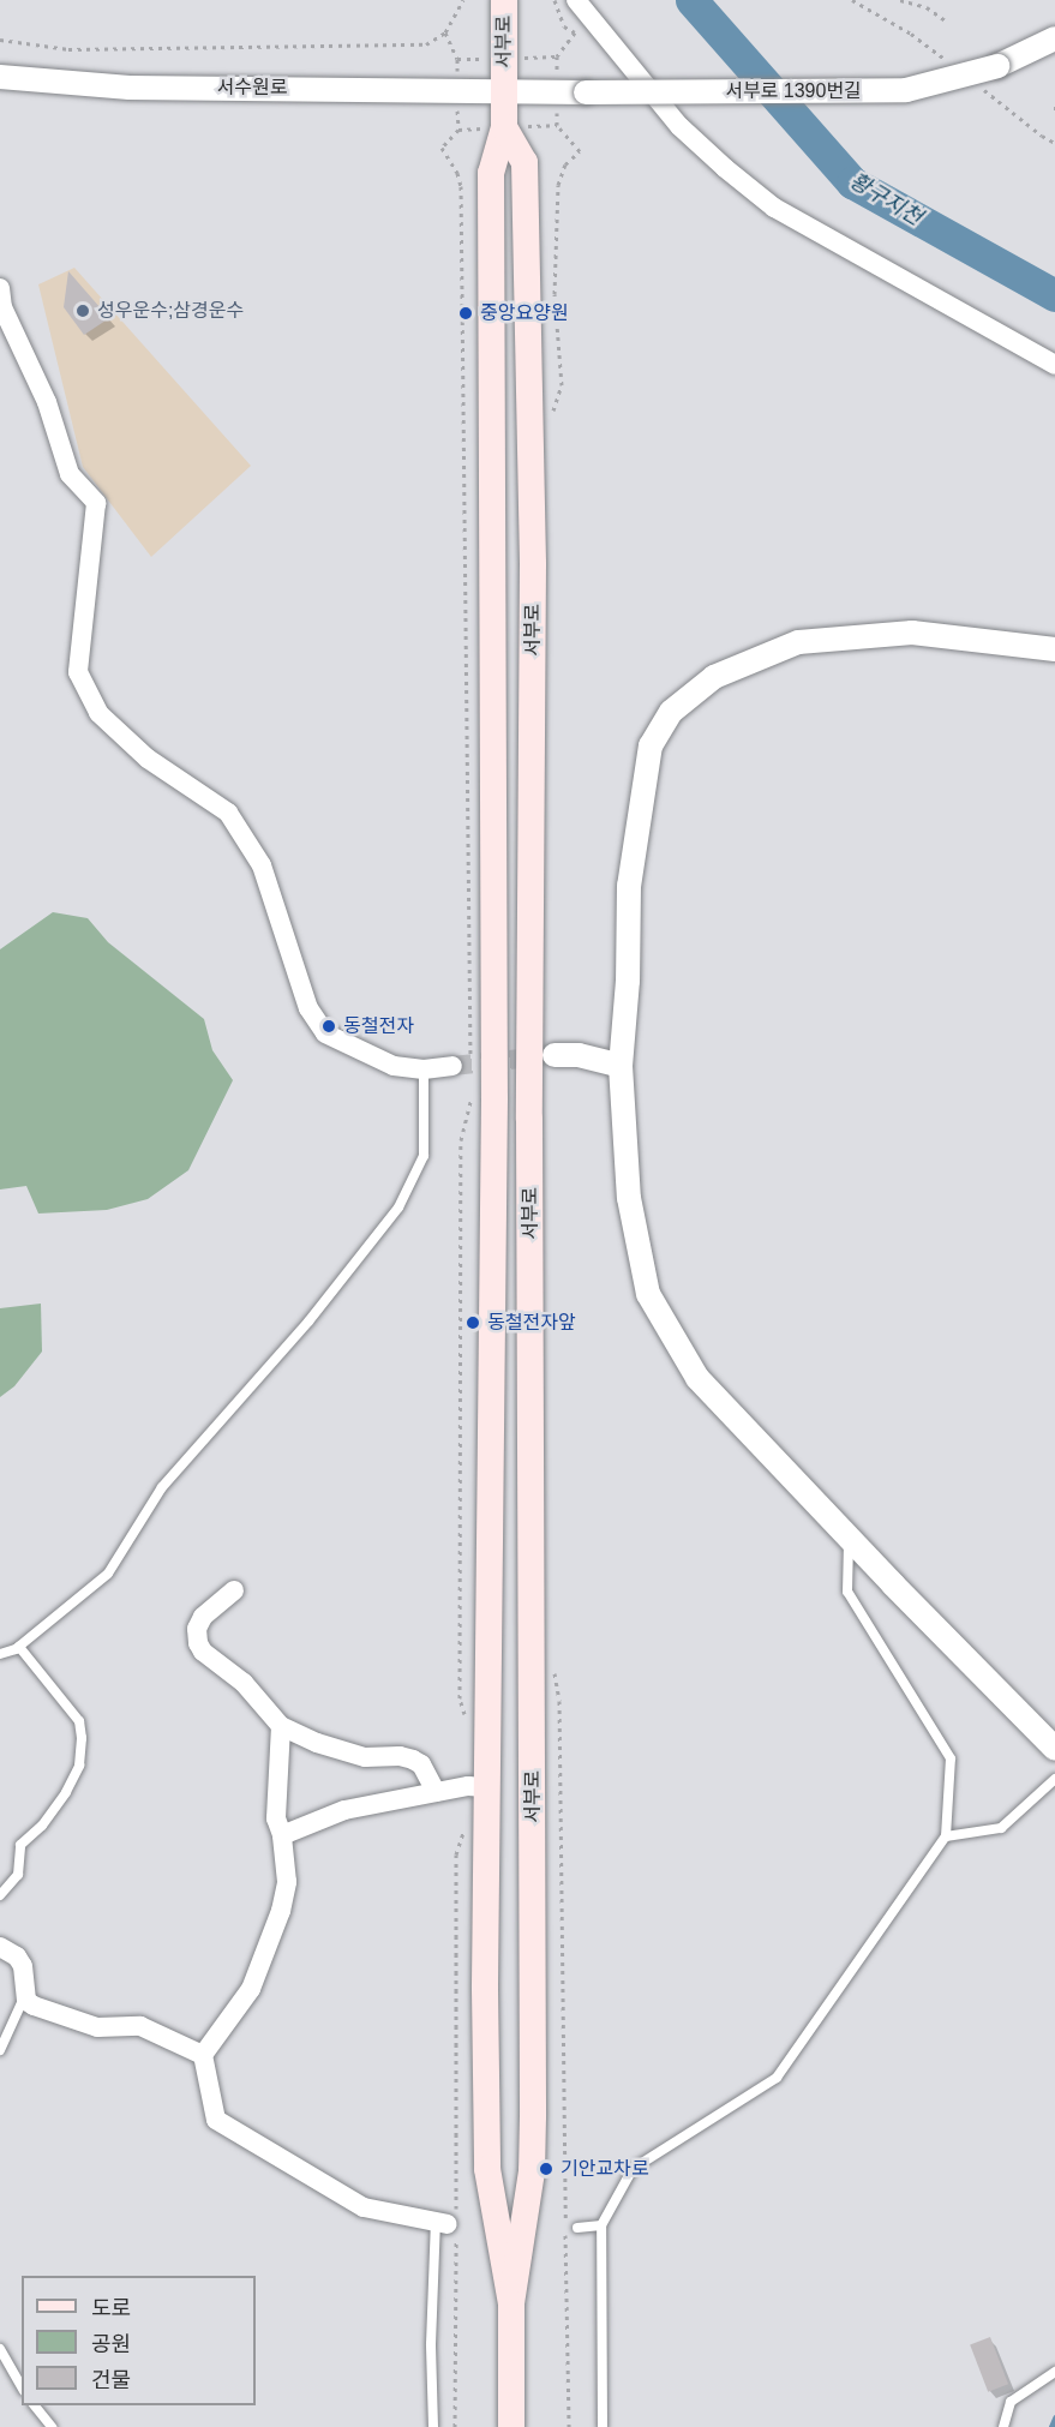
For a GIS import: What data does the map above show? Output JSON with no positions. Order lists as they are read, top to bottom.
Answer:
{
  "streets": {
    "main road": ["서부로"],
    "street": ["서수원로", "서부로 1390번길"]
  },
  "crossings": [
    ["서부로", "서수원로"],
    ["서부로", "서부로 1390번길"],
    ["서수원로", "서부로 1390번길"]
  ],
  "water": ["황구지천"],
  "places": [
    "성우운수;삼경운수",
    "중앙요양원",
    "동철전자",
    "동철전자앞",
    "기안교차로"
  ],
  "legend": ["도로", "공원", "건물"]
}
